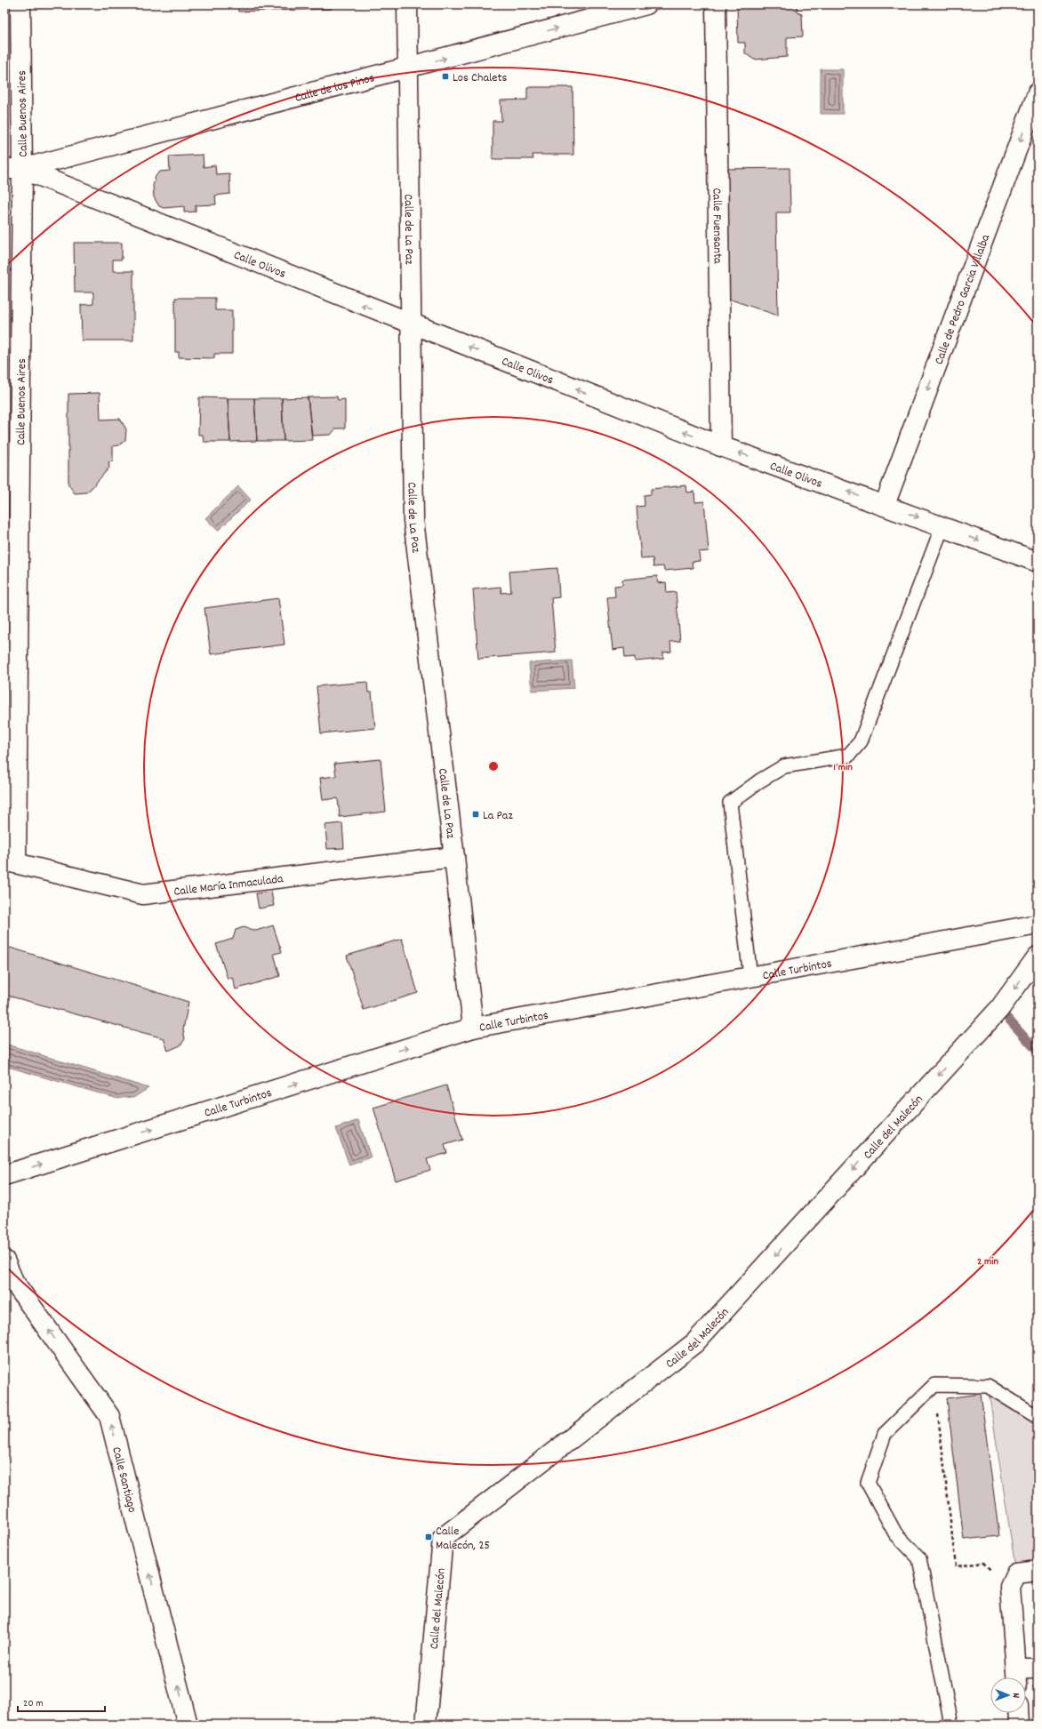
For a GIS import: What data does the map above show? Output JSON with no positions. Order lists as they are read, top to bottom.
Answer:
{
  "streets": {
    "street": [
      "Calle de los Pinos",
      "Calle Buenos Aires",
      "Calle Fuensanta",
      "Calle de La Paz",
      "Calle Olivos",
      "Calle de Pedro Garcia Villalba",
      "Calle María Inmaculada",
      "Calle Turbintos",
      "Calle del Malecón",
      "Calle Santiago"
    ]
  },
  "crossings": [
    ["Calle de los Pinos", "Calle Buenos Aires"],
    ["Calle de los Pinos", "Calle de La Paz"],
    ["Calle de los Pinos", "Calle Olivos"],
    ["Calle Buenos Aires", "Calle Olivos"],
    ["Calle Buenos Aires", "Calle María Inmaculada"],
    ["Calle Fuensanta", "Calle Olivos"],
    ["Calle de La Paz", "Calle Olivos"],
    ["Calle de La Paz", "Calle María Inmaculada"],
    ["Calle de La Paz", "Calle Turbintos"],
    ["Calle Olivos", "Calle de Pedro Garcia Villalba"]
  ],
  "one_way": [
    "Calle de los Pinos",
    "Calle de Pedro Garcia Villalba",
    "Calle Turbintos",
    "Calle del Malecón",
    "Calle Santiago"
  ],
  "places": {
    "transit": ["Los Chalets", "La Paz", "Calle Malecón, 25"]
  },
  "scale_bar": "20 m",
  "north": "right",
  "rings": ["1 min", "2 min"]
}
